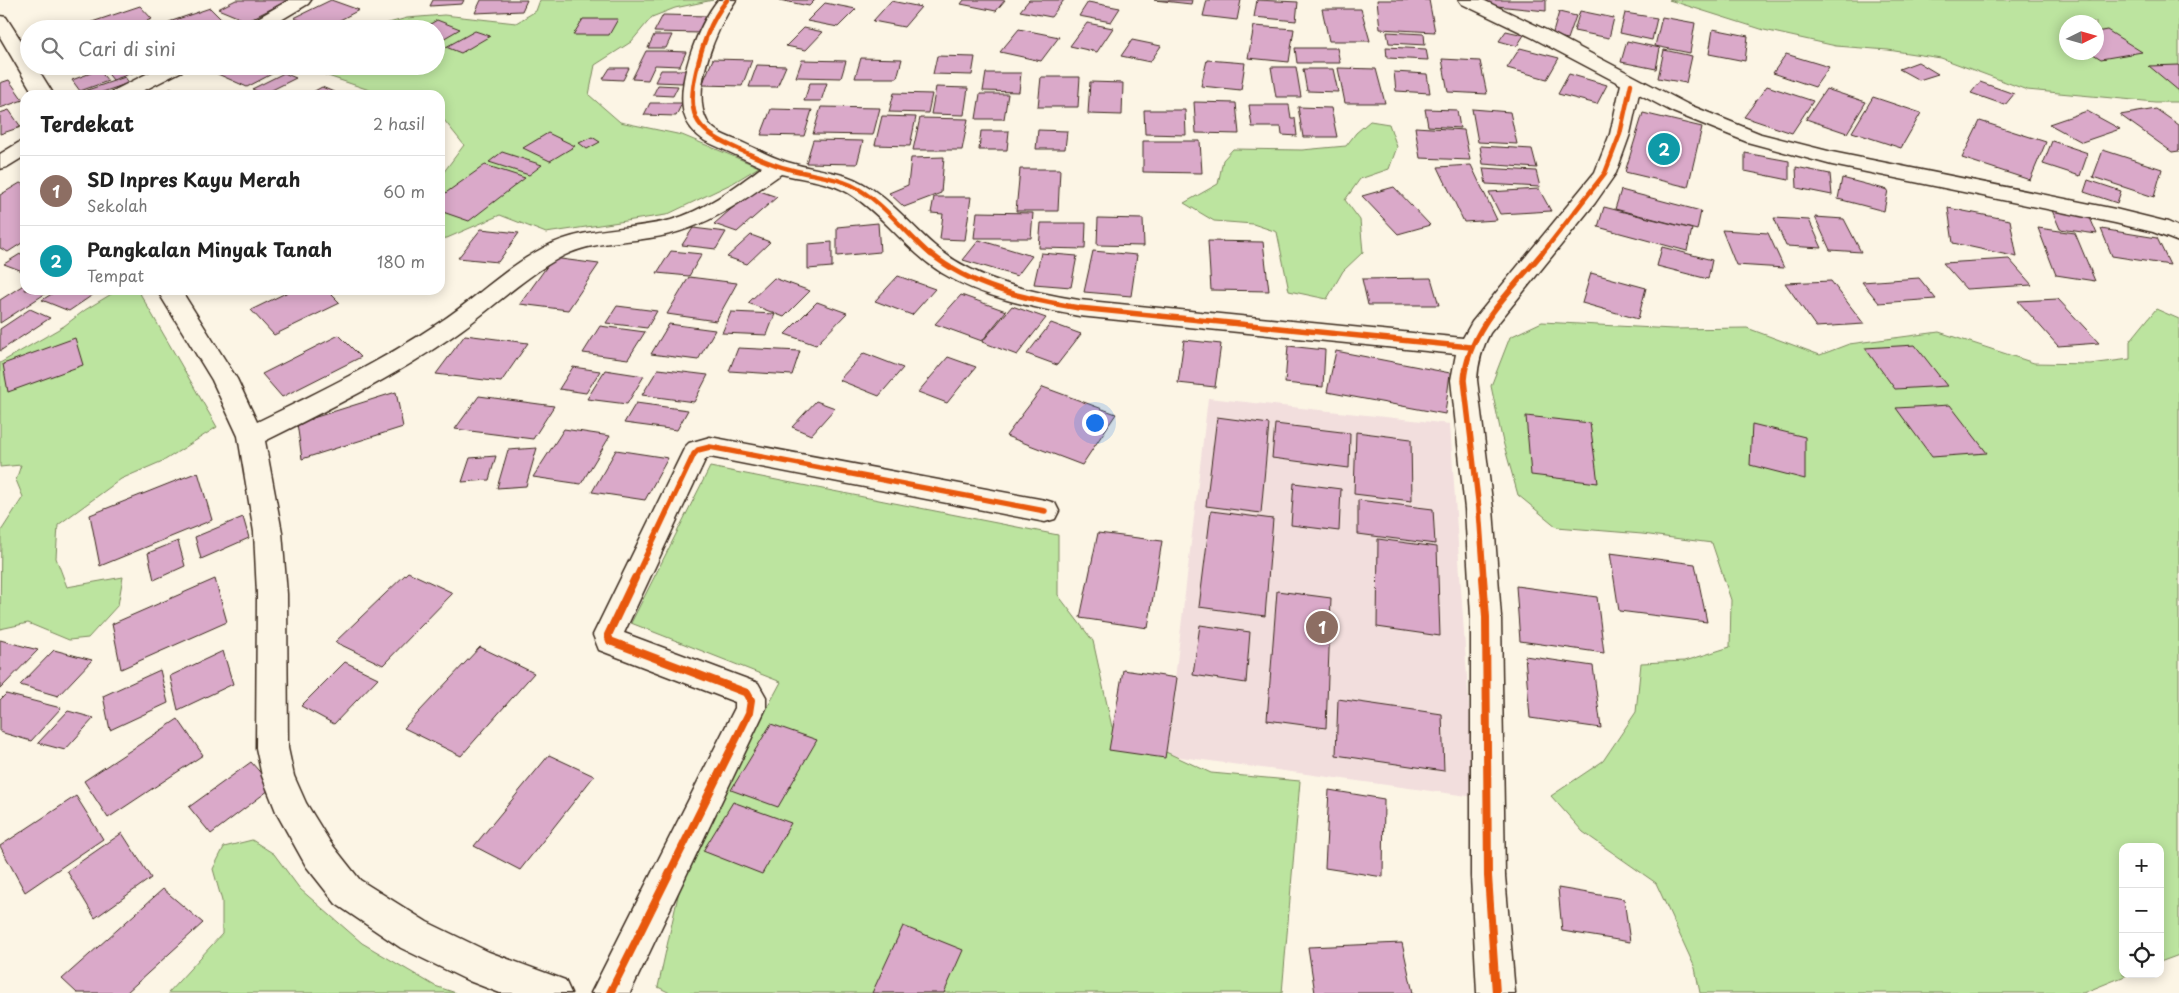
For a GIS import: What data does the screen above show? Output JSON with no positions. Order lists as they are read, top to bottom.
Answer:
{
  "north": "right",
  "page": {
    "search": "Cari di sini",
    "heading": ["Terdekat", "2 hasil"],
    "pins": ["2", "1"],
    "list": [
      {
        "mark": "1",
        "name": "SD Inpres Kayu Merah",
        "note": "Sekolah",
        "value": "60 m"
      },
      {
        "mark": "2",
        "name": "Pangkalan Minyak Tanah",
        "note": "Tempat",
        "value": "180 m"
      }
    ],
    "map_buttons": ["+", "−"]
  }
}
